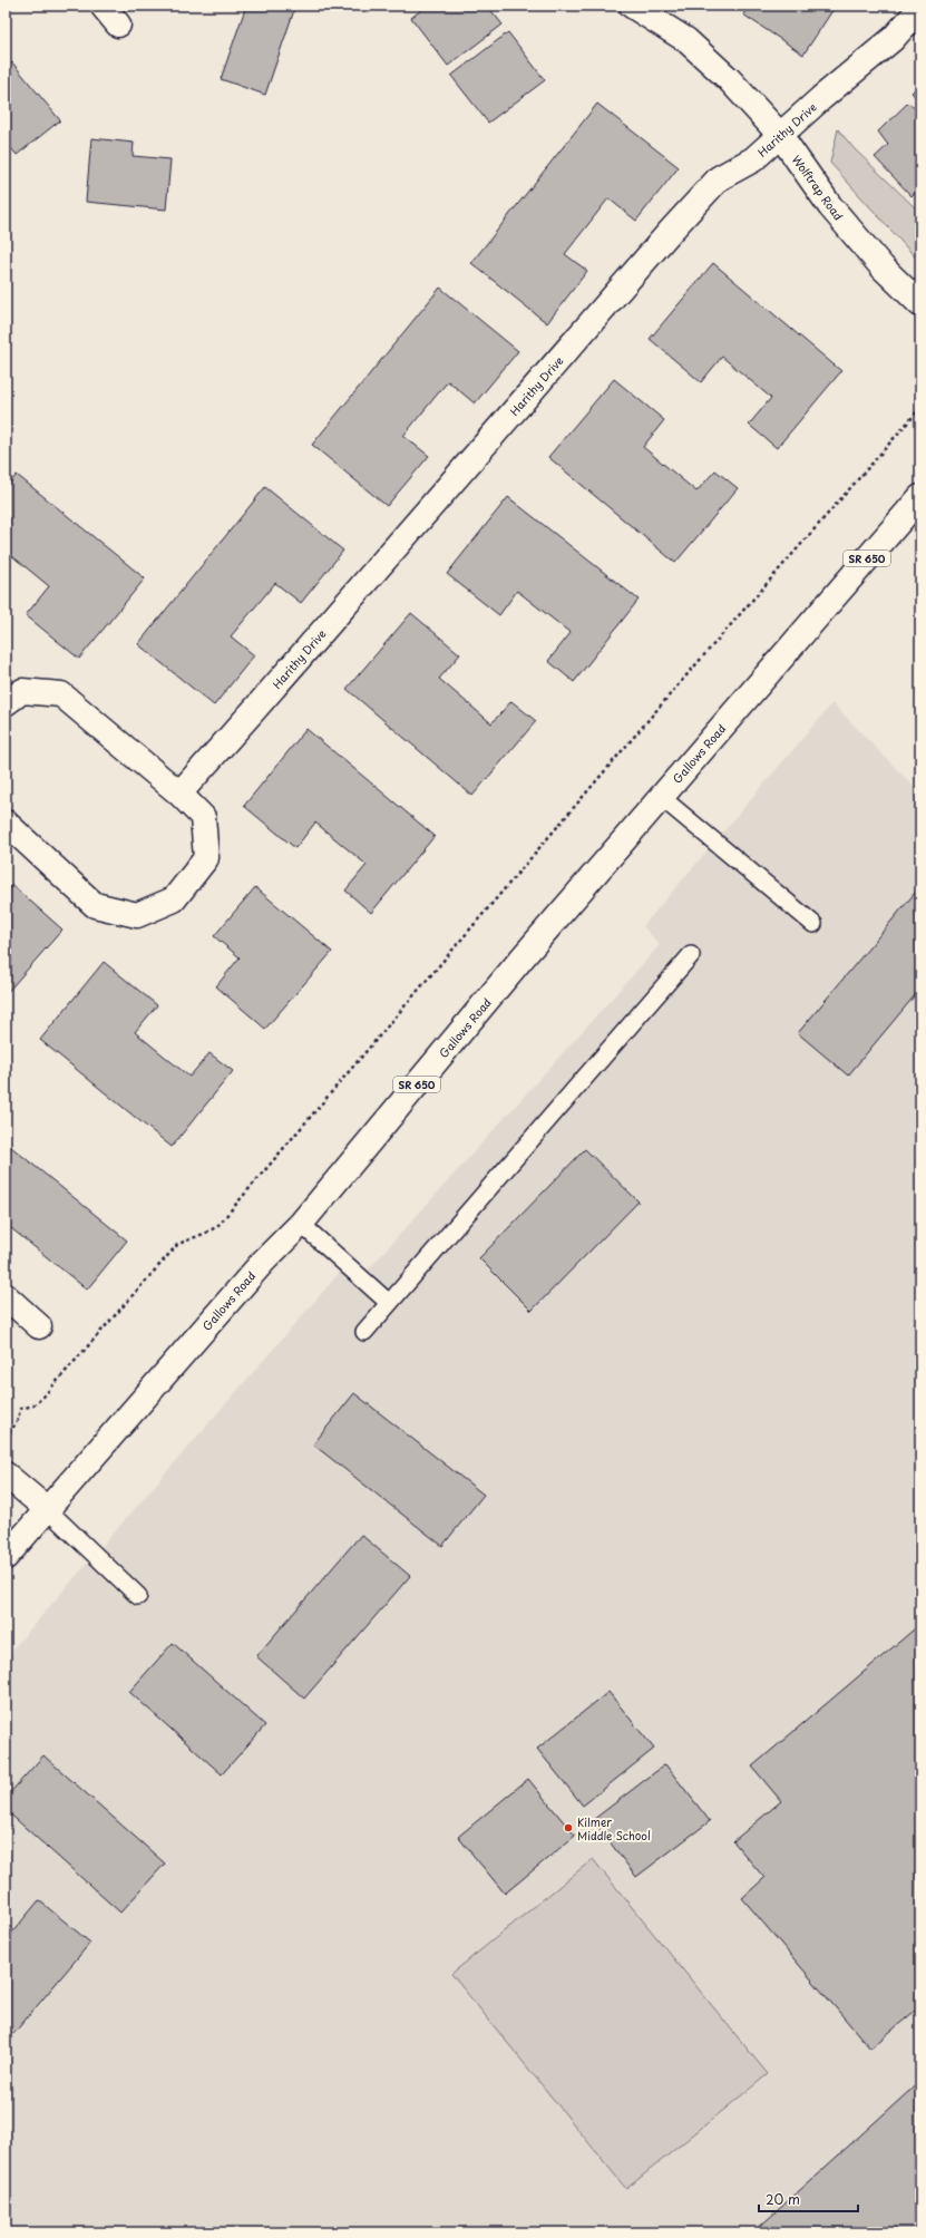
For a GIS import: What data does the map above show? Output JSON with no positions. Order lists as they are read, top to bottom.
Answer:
{
  "streets": {
    "street": [
      "Harithy Drive",
      "Wolftrap Road",
      "SR 650",
      "Gallows Road"
    ]
  },
  "crossings": [
    ["Harithy Drive", "Wolftrap Road"]
  ],
  "places": ["Kilmer Middle School"],
  "scale_bar": "20 m"
}
